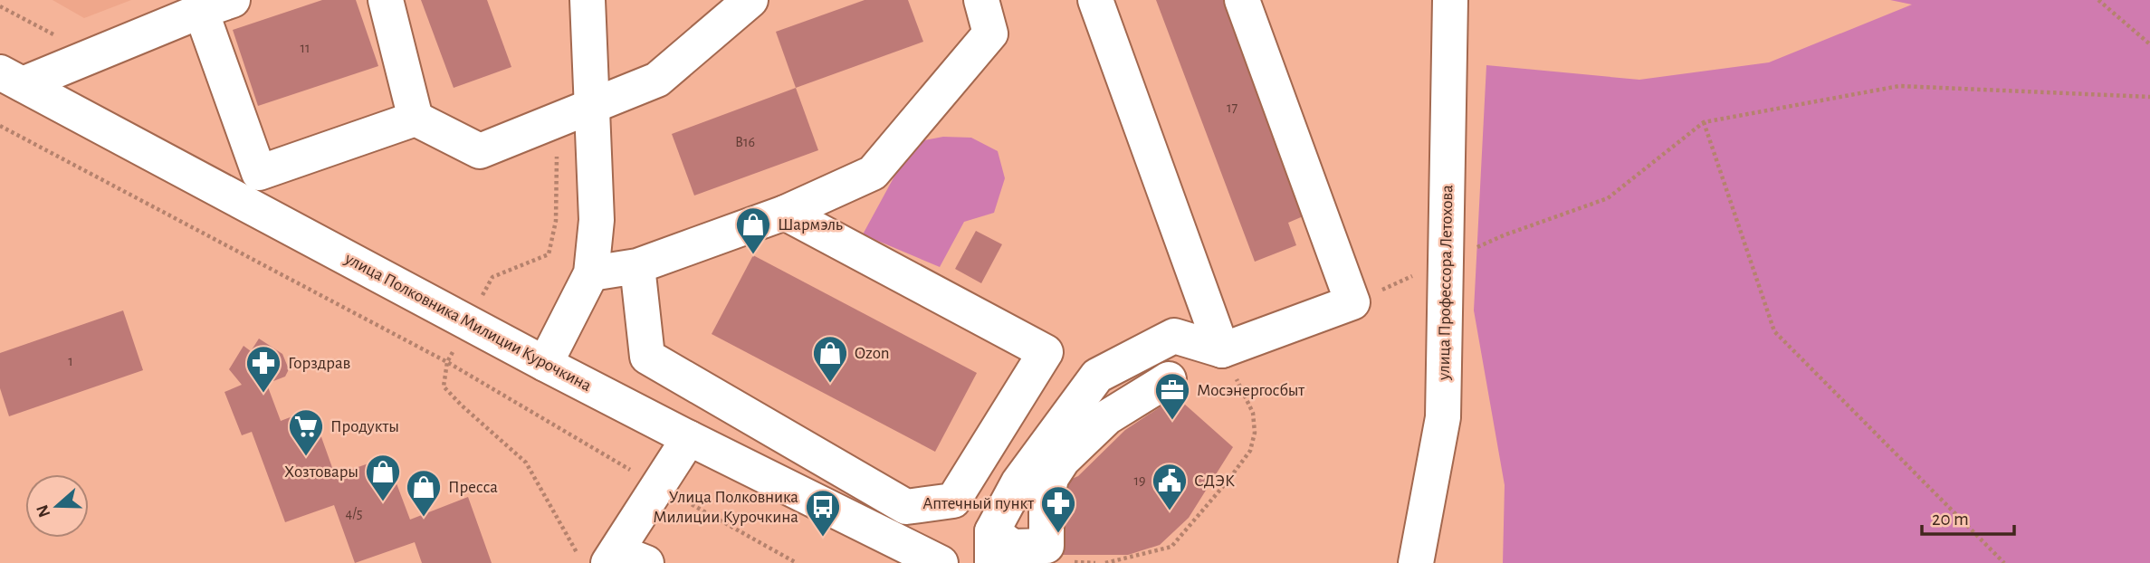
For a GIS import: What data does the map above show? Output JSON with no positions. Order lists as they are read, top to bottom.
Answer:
{
  "streets": {
    "street": ["улица Профессора Летохова", "улица Полковника Милиции Курочкина"]
  },
  "places": {
    "shop": [
      "Шармэль",
      "Ozon",
      "Хозтовары",
      "Пресса"
    ],
    "pharmacy": ["Горздрав", "Аптечный пункт"],
    "office": ["Мосэнергосбыт"],
    "supermarket": ["Продукты"],
    "public building": ["СДЭК"],
    "bus stop": ["Улица Полковника Милиции Курочкина"]
  },
  "house_numbers": [
    "11",
    "17",
    "В16",
    "1",
    "19",
    "4/5"
  ],
  "scale_bar": "20 m",
  "north": "left"
}
